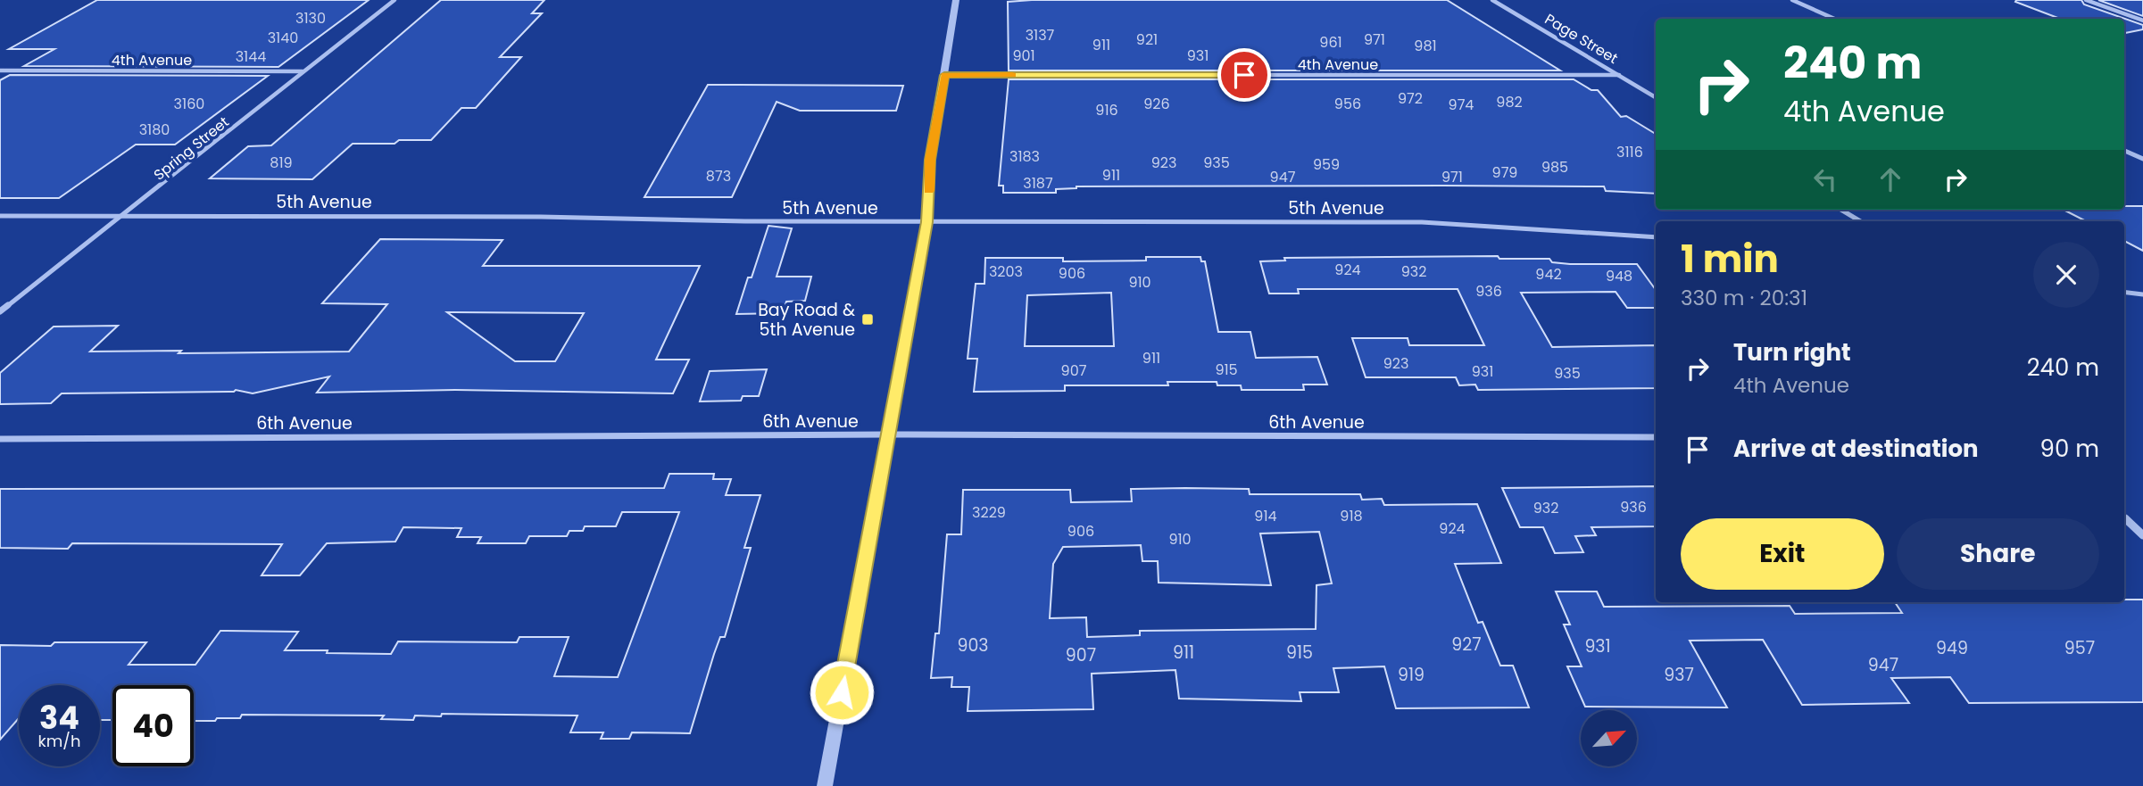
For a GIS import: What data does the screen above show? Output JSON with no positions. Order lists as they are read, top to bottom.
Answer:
{
  "streets": {
    "street": [
      "Page Street",
      "4th Avenue",
      "Spring Street",
      "5th Avenue",
      "6th Avenue"
    ]
  },
  "crossings": [
    ["Page Street", "4th Avenue"],
    ["4th Avenue", "Spring Street"],
    ["Spring Street", "5th Avenue"]
  ],
  "places": {
    "transit": ["Bay Road & 5th Avenue"]
  },
  "house_numbers": [
    "3130",
    "3137",
    "3140",
    "921",
    "971",
    "961",
    "911",
    "981",
    "901",
    "931",
    "3144",
    "972",
    "982",
    "3160",
    "926",
    "956",
    "974",
    "916",
    "3180",
    "3116",
    "3183",
    "819",
    "923",
    "935",
    "959",
    "985",
    "979",
    "911",
    "873",
    "947",
    "971",
    "3187",
    "924",
    "3203",
    "932",
    "906",
    "942",
    "948",
    "910",
    "936",
    "911",
    "923",
    "915",
    "907",
    "931",
    "935",
    "936",
    "932",
    "3229",
    "914",
    "918",
    "924",
    "906",
    "910",
    "927",
    "903",
    "931",
    "949",
    "957",
    "911",
    "915",
    "907",
    "947",
    "919",
    "937"
  ],
  "north": "top right",
  "page": {
    "turn": ["240 m", "4th Avenue"],
    "heading": ["1 min", "330 m · 20:31"],
    "list": [
      {
        "name": "Turn right",
        "note": "4th Avenue",
        "value": "240 m"
      },
      {
        "name": "Arrive at destination",
        "value": "90 m"
      }
    ],
    "buttons": ["Exit", "Share"],
    "speed": "34 km/h",
    "limit": "40"
  }
}
